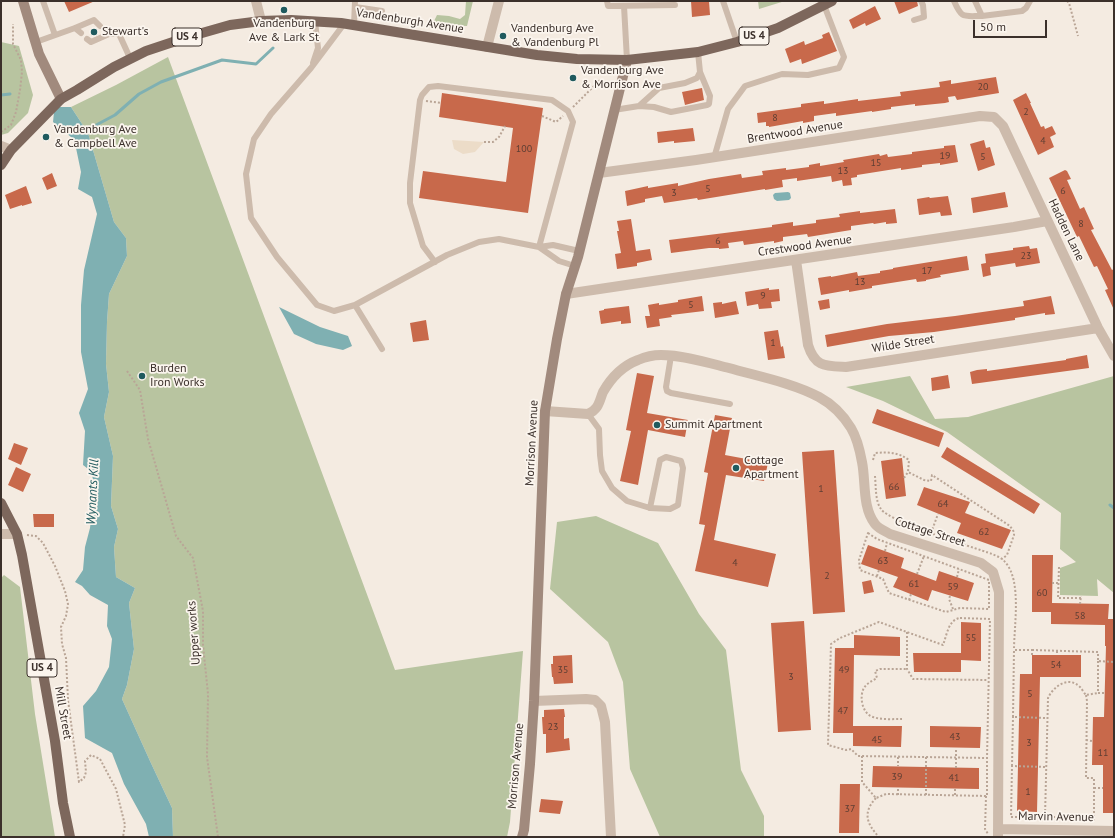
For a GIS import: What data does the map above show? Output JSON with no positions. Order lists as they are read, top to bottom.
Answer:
{
  "streets": {
    "main road": ["Vandenburgh Avenue", "US 4", "Mill Street"],
    "street": [
      "Brentwood Avenue",
      "Hadden Lane",
      "Crestwood Avenue",
      "Wilde Street",
      "Morrison Avenue",
      "Cottage Street",
      "Marvin Avenue"
    ],
    "path": ["Upper works"]
  },
  "crossings": [
    ["Vandenburgh Avenue", "US 4"],
    ["Vandenburgh Avenue", "Morrison Avenue"],
    ["Brentwood Avenue", "Hadden Lane"],
    ["Brentwood Avenue", "Morrison Avenue"],
    ["Hadden Lane", "Crestwood Avenue"],
    ["Hadden Lane", "Wilde Street"],
    ["Crestwood Avenue", "Wilde Street"],
    ["Crestwood Avenue", "Morrison Avenue"],
    ["Cottage Street", "Marvin Avenue"]
  ],
  "water": ["Wynants Kill"],
  "places": [
    "Vandenburg Ave & Lark St",
    "Stewart's",
    "Vandenburg Ave & Vandenburg Pl",
    "Vandenburg Ave & Morrison Ave",
    "Vandenburg Ave & Campbell Ave",
    "Burden Iron Works",
    "Summit Apartment",
    "Cottage Apartment"
  ],
  "house_numbers": [
    "20",
    "2",
    "8",
    "4",
    "100",
    "19",
    "5",
    "15",
    "13",
    "5",
    "6",
    "3",
    "8",
    "6",
    "23",
    "17",
    "13",
    "9",
    "5",
    "1",
    "66",
    "1",
    "64",
    "62",
    "63",
    "4",
    "2",
    "61",
    "59",
    "60",
    "58",
    "55",
    "54",
    "35",
    "49",
    "3",
    "5",
    "47",
    "23",
    "43",
    "45",
    "3",
    "11",
    "39",
    "41",
    "1",
    "37"
  ],
  "scale_bar": "50 m"
}
